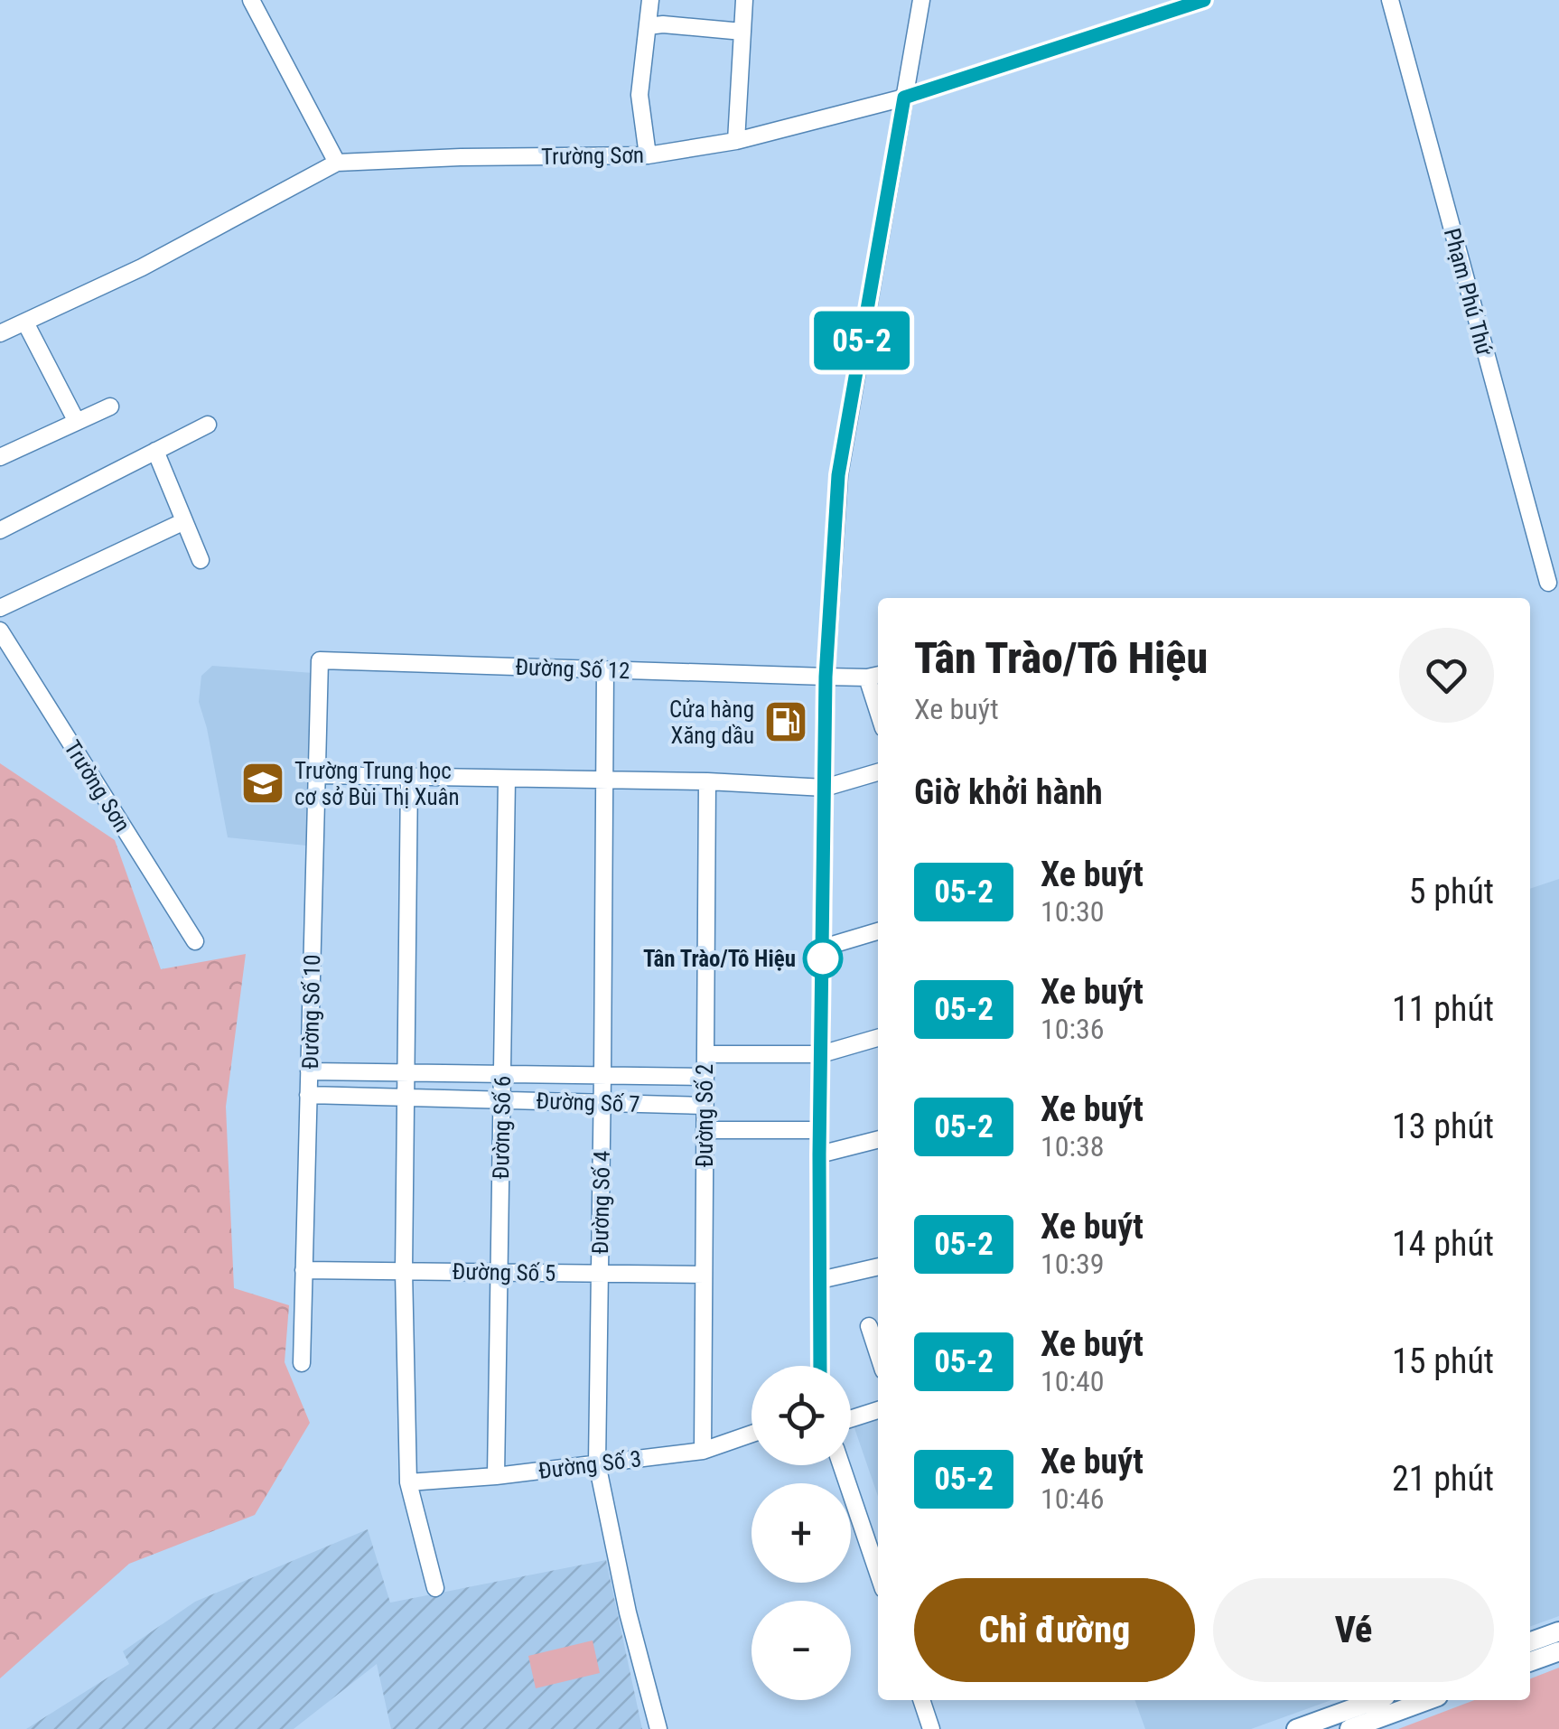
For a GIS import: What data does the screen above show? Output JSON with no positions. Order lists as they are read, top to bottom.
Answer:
{
  "streets": {
    "street": [
      "Trường Sơn",
      "Phạm Phú Thứ",
      "Đường Số 12",
      "Đường Số 10",
      "Đường Số 7",
      "Đường Số 2",
      "Đường Số 6",
      "Đường Số 4",
      "Đường Số 5",
      "Đường Số 3"
    ]
  },
  "crossings": [
    ["Đường Số 12", "Đường Số 10"],
    ["Đường Số 12", "Đường Số 4"],
    ["Đường Số 10", "Đường Số 7"],
    ["Đường Số 10", "Đường Số 5"],
    ["Đường Số 7", "Đường Số 2"],
    ["Đường Số 7", "Đường Số 6"],
    ["Đường Số 7", "Đường Số 4"],
    ["Đường Số 2", "Đường Số 5"],
    ["Đường Số 2", "Đường Số 3"],
    ["Đường Số 6", "Đường Số 5"],
    ["Đường Số 6", "Đường Số 3"],
    ["Đường Số 4", "Đường Số 5"],
    ["Đường Số 4", "Đường Số 3"]
  ],
  "places": {
    "fuel station": ["Cửa hàng Xăng dầu"],
    "school or university": ["Trường Trung học cơ sở Bùi Thị Xuân"],
    "other": ["Tân Trào/Tô Hiệu"]
  },
  "lines": ["bus line 05-2"],
  "page": {
    "on_map": "05-2",
    "heading": [
      ["Tân Trào/Tô Hiệu", "Xe buýt"],
      "Giờ khởi hành"
    ],
    "list": [
      {
        "mark": "05-2",
        "name": "Xe buýt",
        "note": "10:30",
        "value": "5 phút"
      },
      {
        "mark": "05-2",
        "name": "Xe buýt",
        "note": "10:36",
        "value": "11 phút"
      },
      {
        "mark": "05-2",
        "name": "Xe buýt",
        "note": "10:38",
        "value": "13 phút"
      },
      {
        "mark": "05-2",
        "name": "Xe buýt",
        "note": "10:39",
        "value": "14 phút"
      },
      {
        "mark": "05-2",
        "name": "Xe buýt",
        "note": "10:40",
        "value": "15 phút"
      },
      {
        "mark": "05-2",
        "name": "Xe buýt",
        "note": "10:46",
        "value": "21 phút"
      }
    ],
    "map_buttons": ["+", "−"],
    "buttons": ["Chỉ đường", "Vé"]
  }
}
